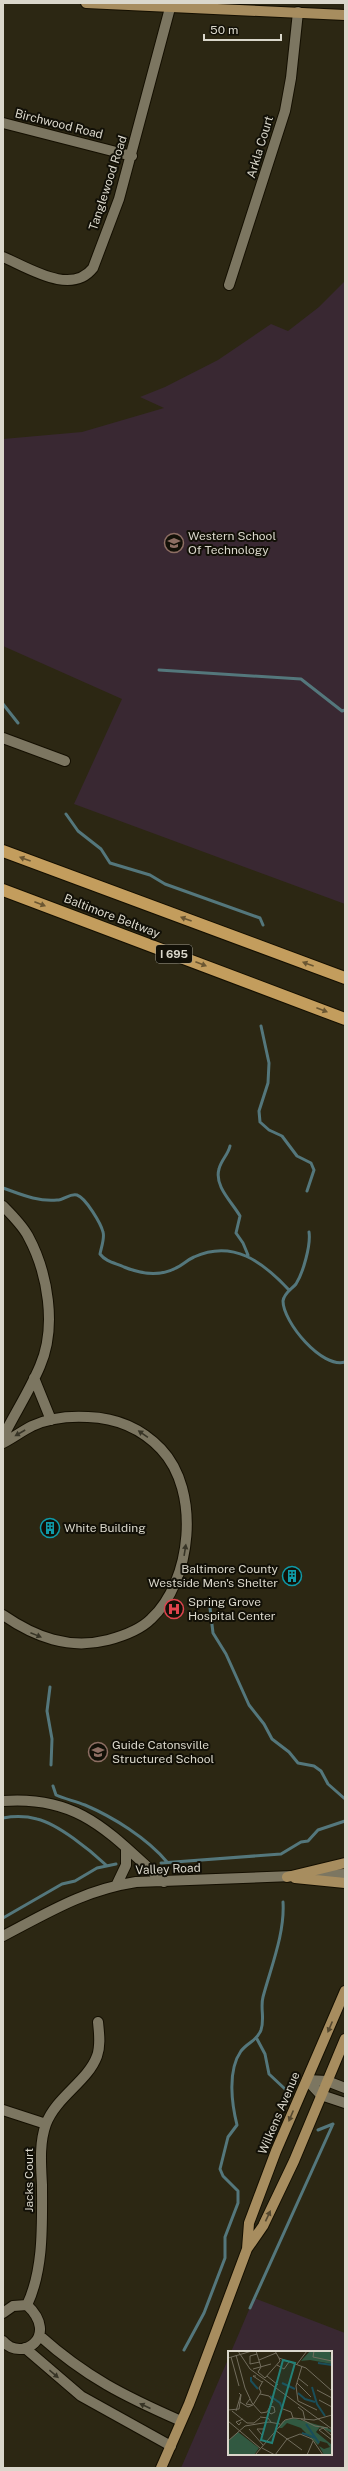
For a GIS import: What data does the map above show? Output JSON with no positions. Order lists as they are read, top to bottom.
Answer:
{
  "streets": {
    "highway": ["Baltimore Beltway", "I 695"],
    "main road": ["Wilkens Avenue"],
    "street": [
      "Birchwood Road",
      "Arkla Court",
      "Tanglewood Road",
      "Valley Road",
      "Jacks Court"
    ]
  },
  "crossings": [
    ["Birchwood Road", "Tanglewood Road"]
  ],
  "places": {
    "school or university": ["Western School Of Technology", "Guide Catonsville Structured School"],
    "building": ["White Building", "Baltimore County Westside Men's Shelter"],
    "hospital": ["Spring Grove Hospital Center"]
  },
  "scale_bar": "50 m"
}
